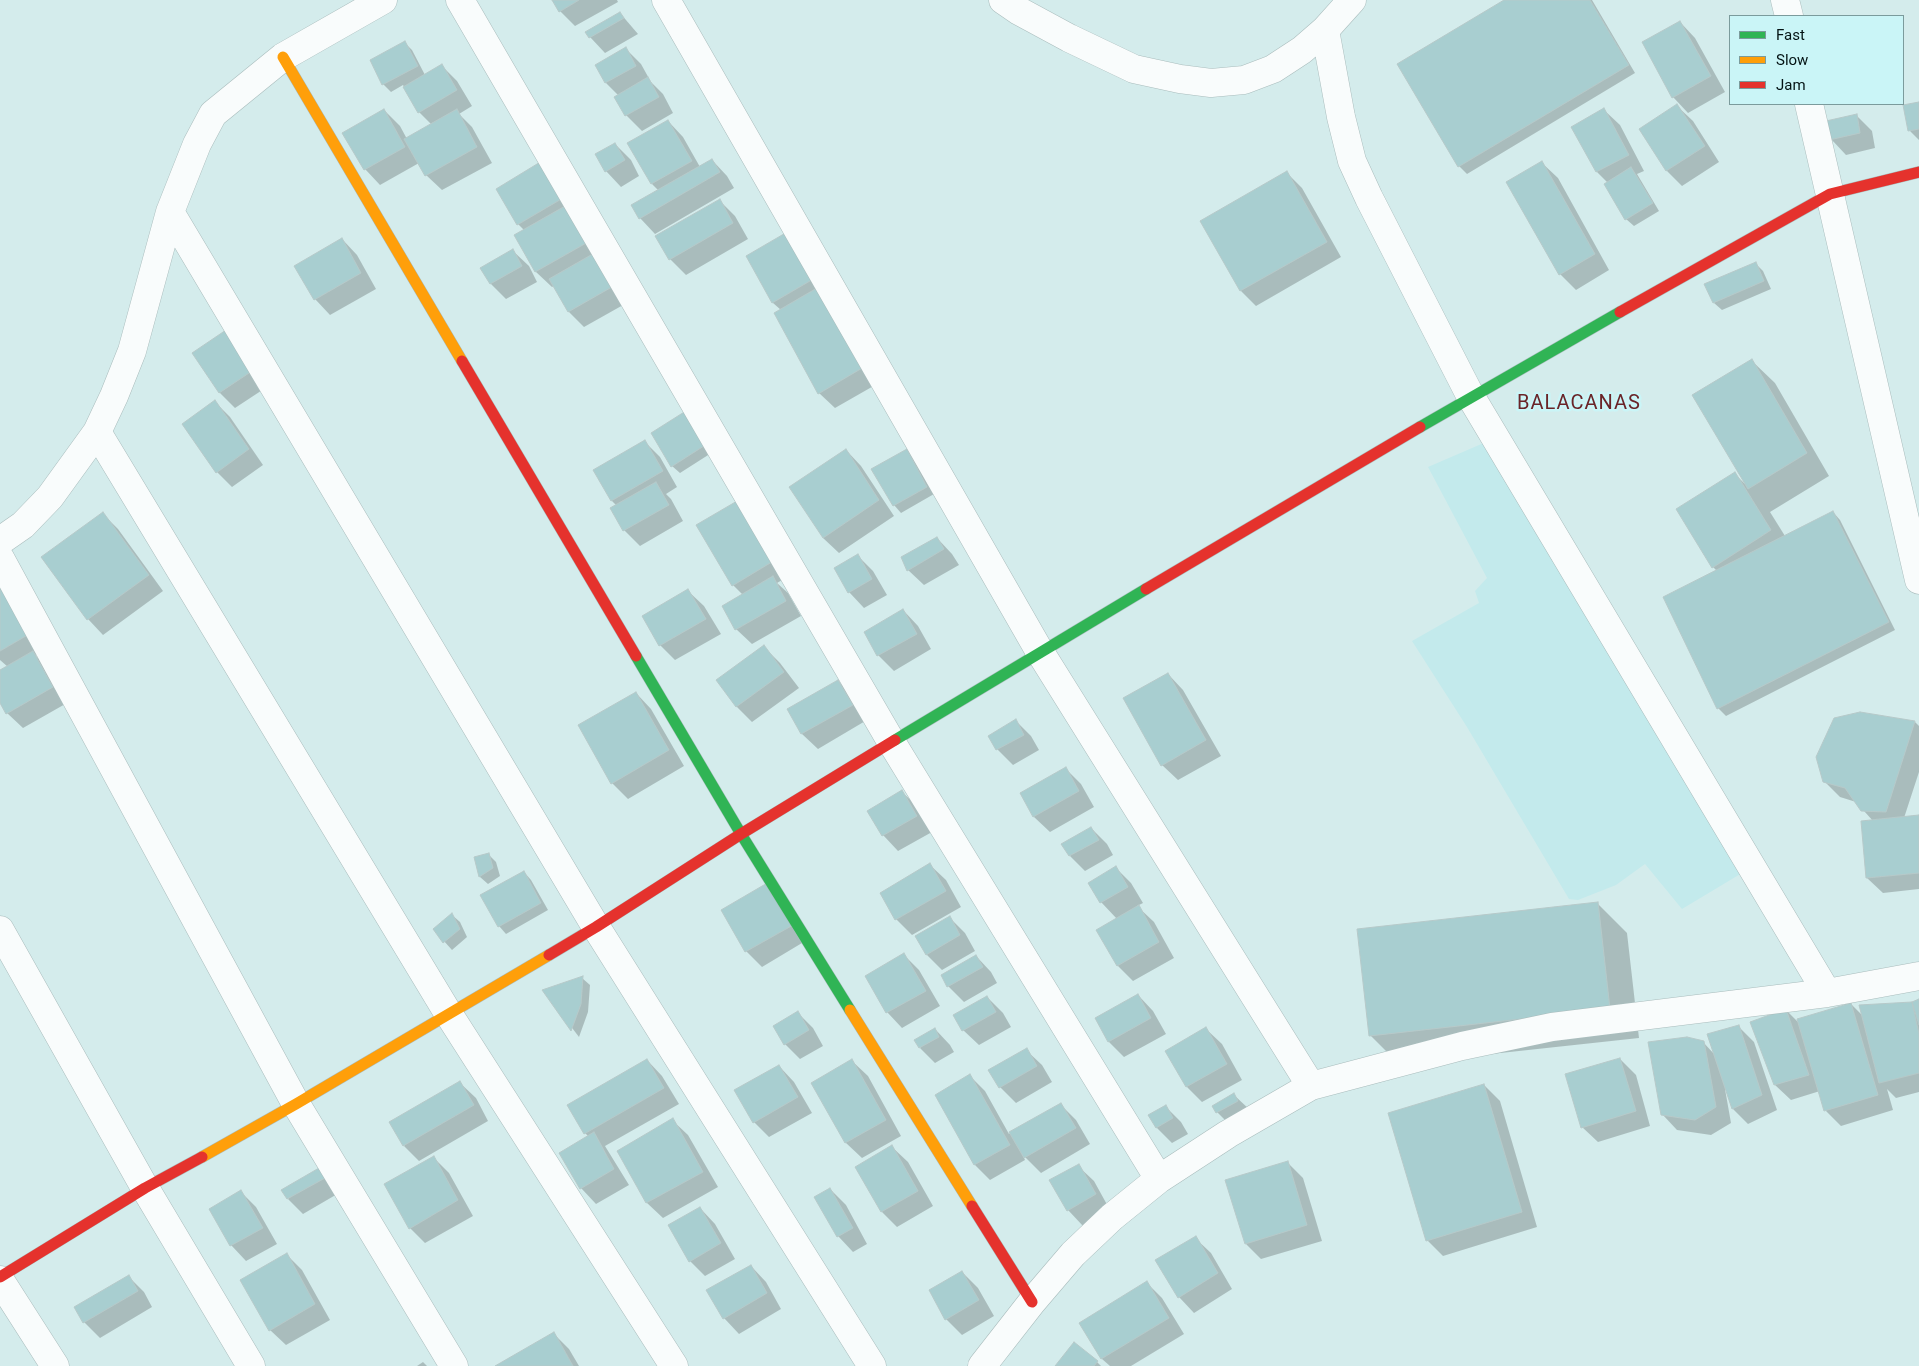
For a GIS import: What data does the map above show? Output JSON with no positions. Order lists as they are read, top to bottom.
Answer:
{
  "districts": ["BALACANAS"],
  "legend": ["Fast", "Slow", "Jam"]
}
